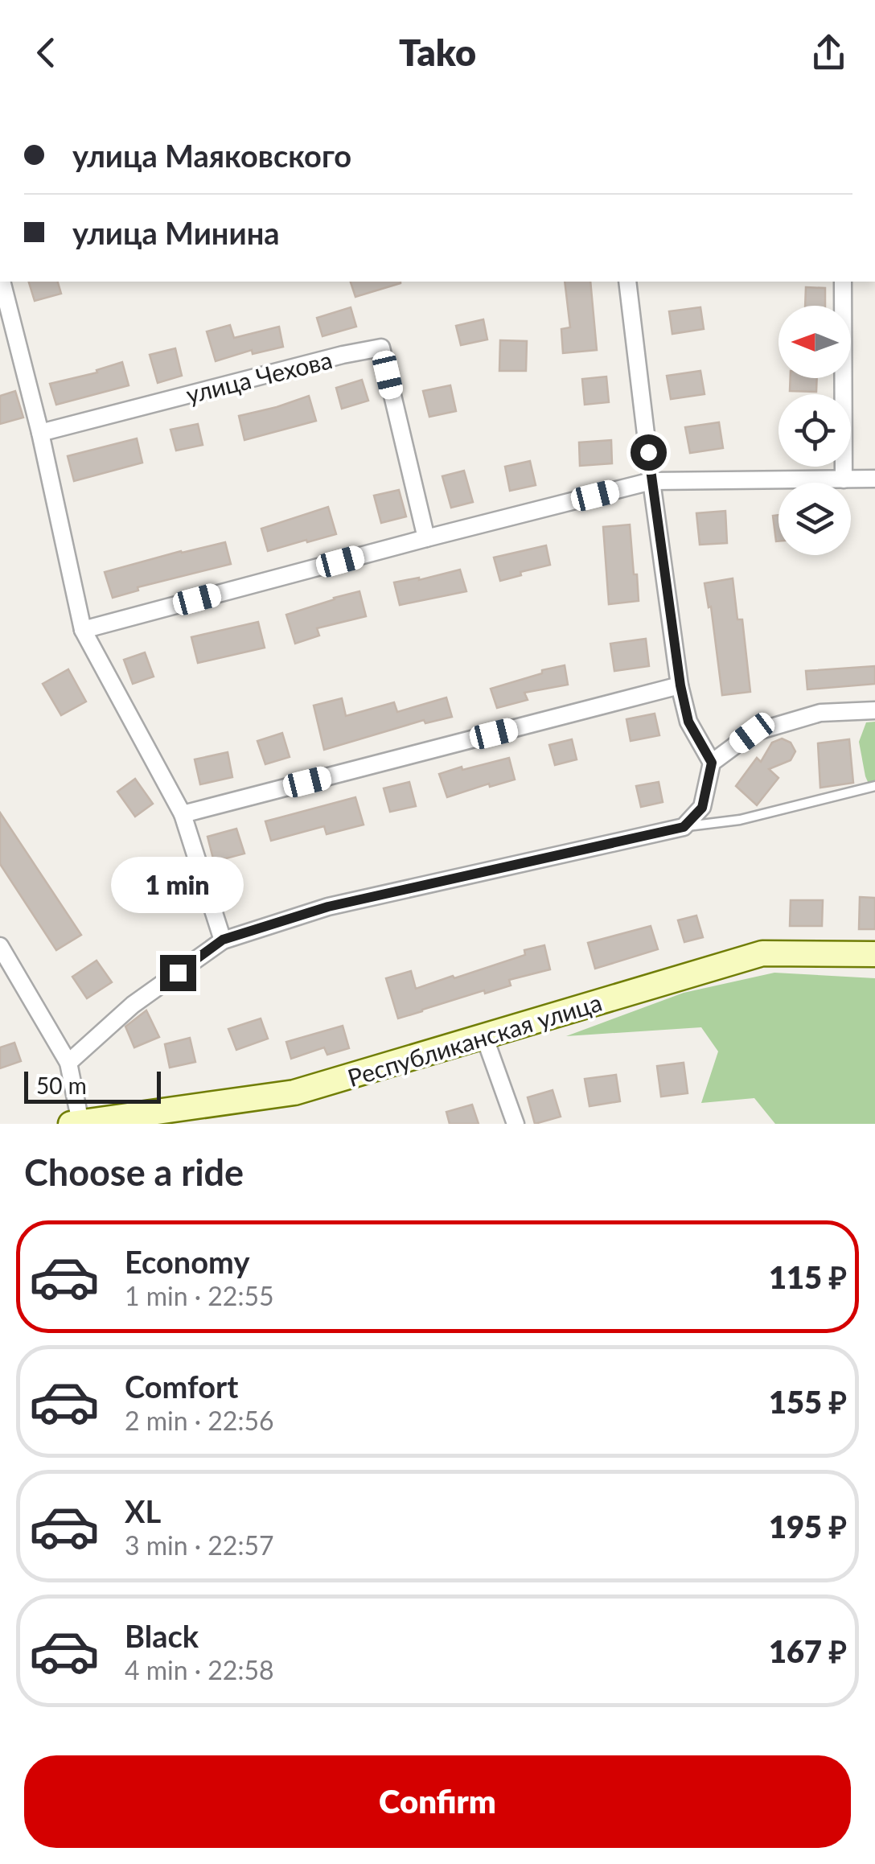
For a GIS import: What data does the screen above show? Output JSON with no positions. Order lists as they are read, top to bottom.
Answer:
{
  "streets": {
    "street": ["улица Чехова", "Республиканская улица"]
  },
  "scale_bar": "50 m",
  "north": "left",
  "page": {
    "header": "Tako",
    "banner": ["улица Маяковского", "улица Минина"],
    "bubble": "1 min",
    "scale": "50 m",
    "heading": "Choose a ride",
    "list": [
      {
        "name": "Economy",
        "note": "1 min · 22:55",
        "value": "115 ₽"
      },
      {
        "name": "Comfort",
        "note": "2 min · 22:56",
        "value": "155 ₽"
      },
      {
        "name": "XL",
        "note": "3 min · 22:57",
        "value": "195 ₽"
      },
      {
        "name": "Black",
        "note": "4 min · 22:58",
        "value": "167 ₽"
      }
    ],
    "buttons": "Confirm"
  }
}
